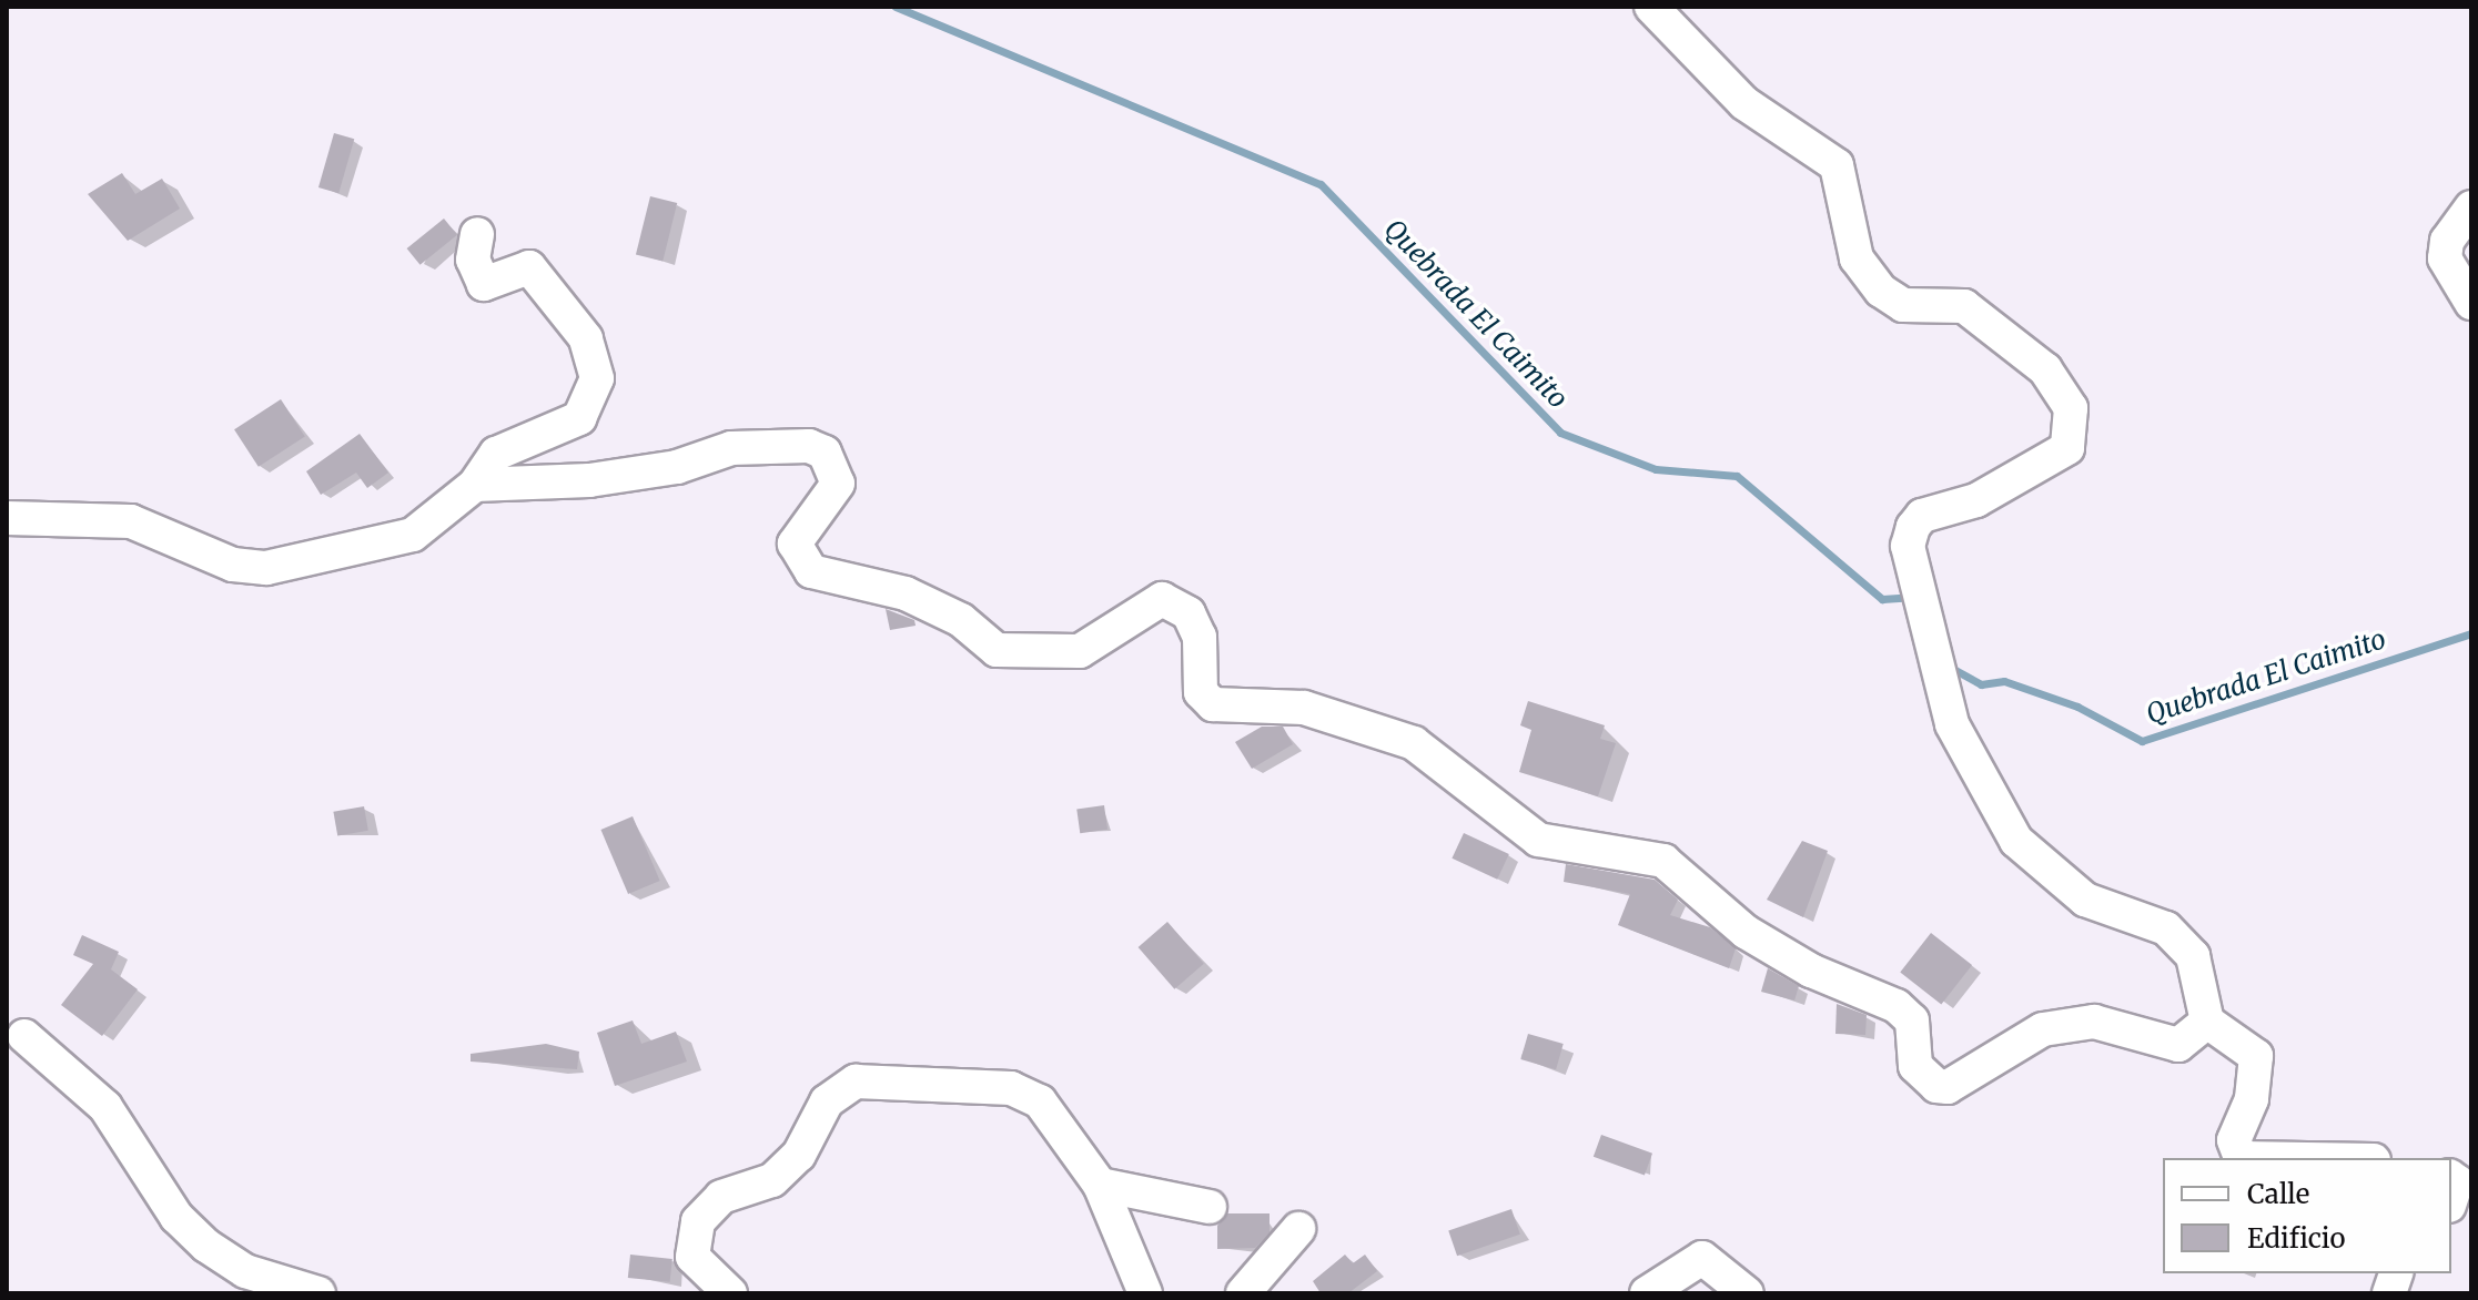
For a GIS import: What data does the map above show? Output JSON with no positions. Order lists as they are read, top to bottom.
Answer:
{
  "water": ["Quebrada El Caimito"],
  "legend": ["Calle", "Edificio"]
}
